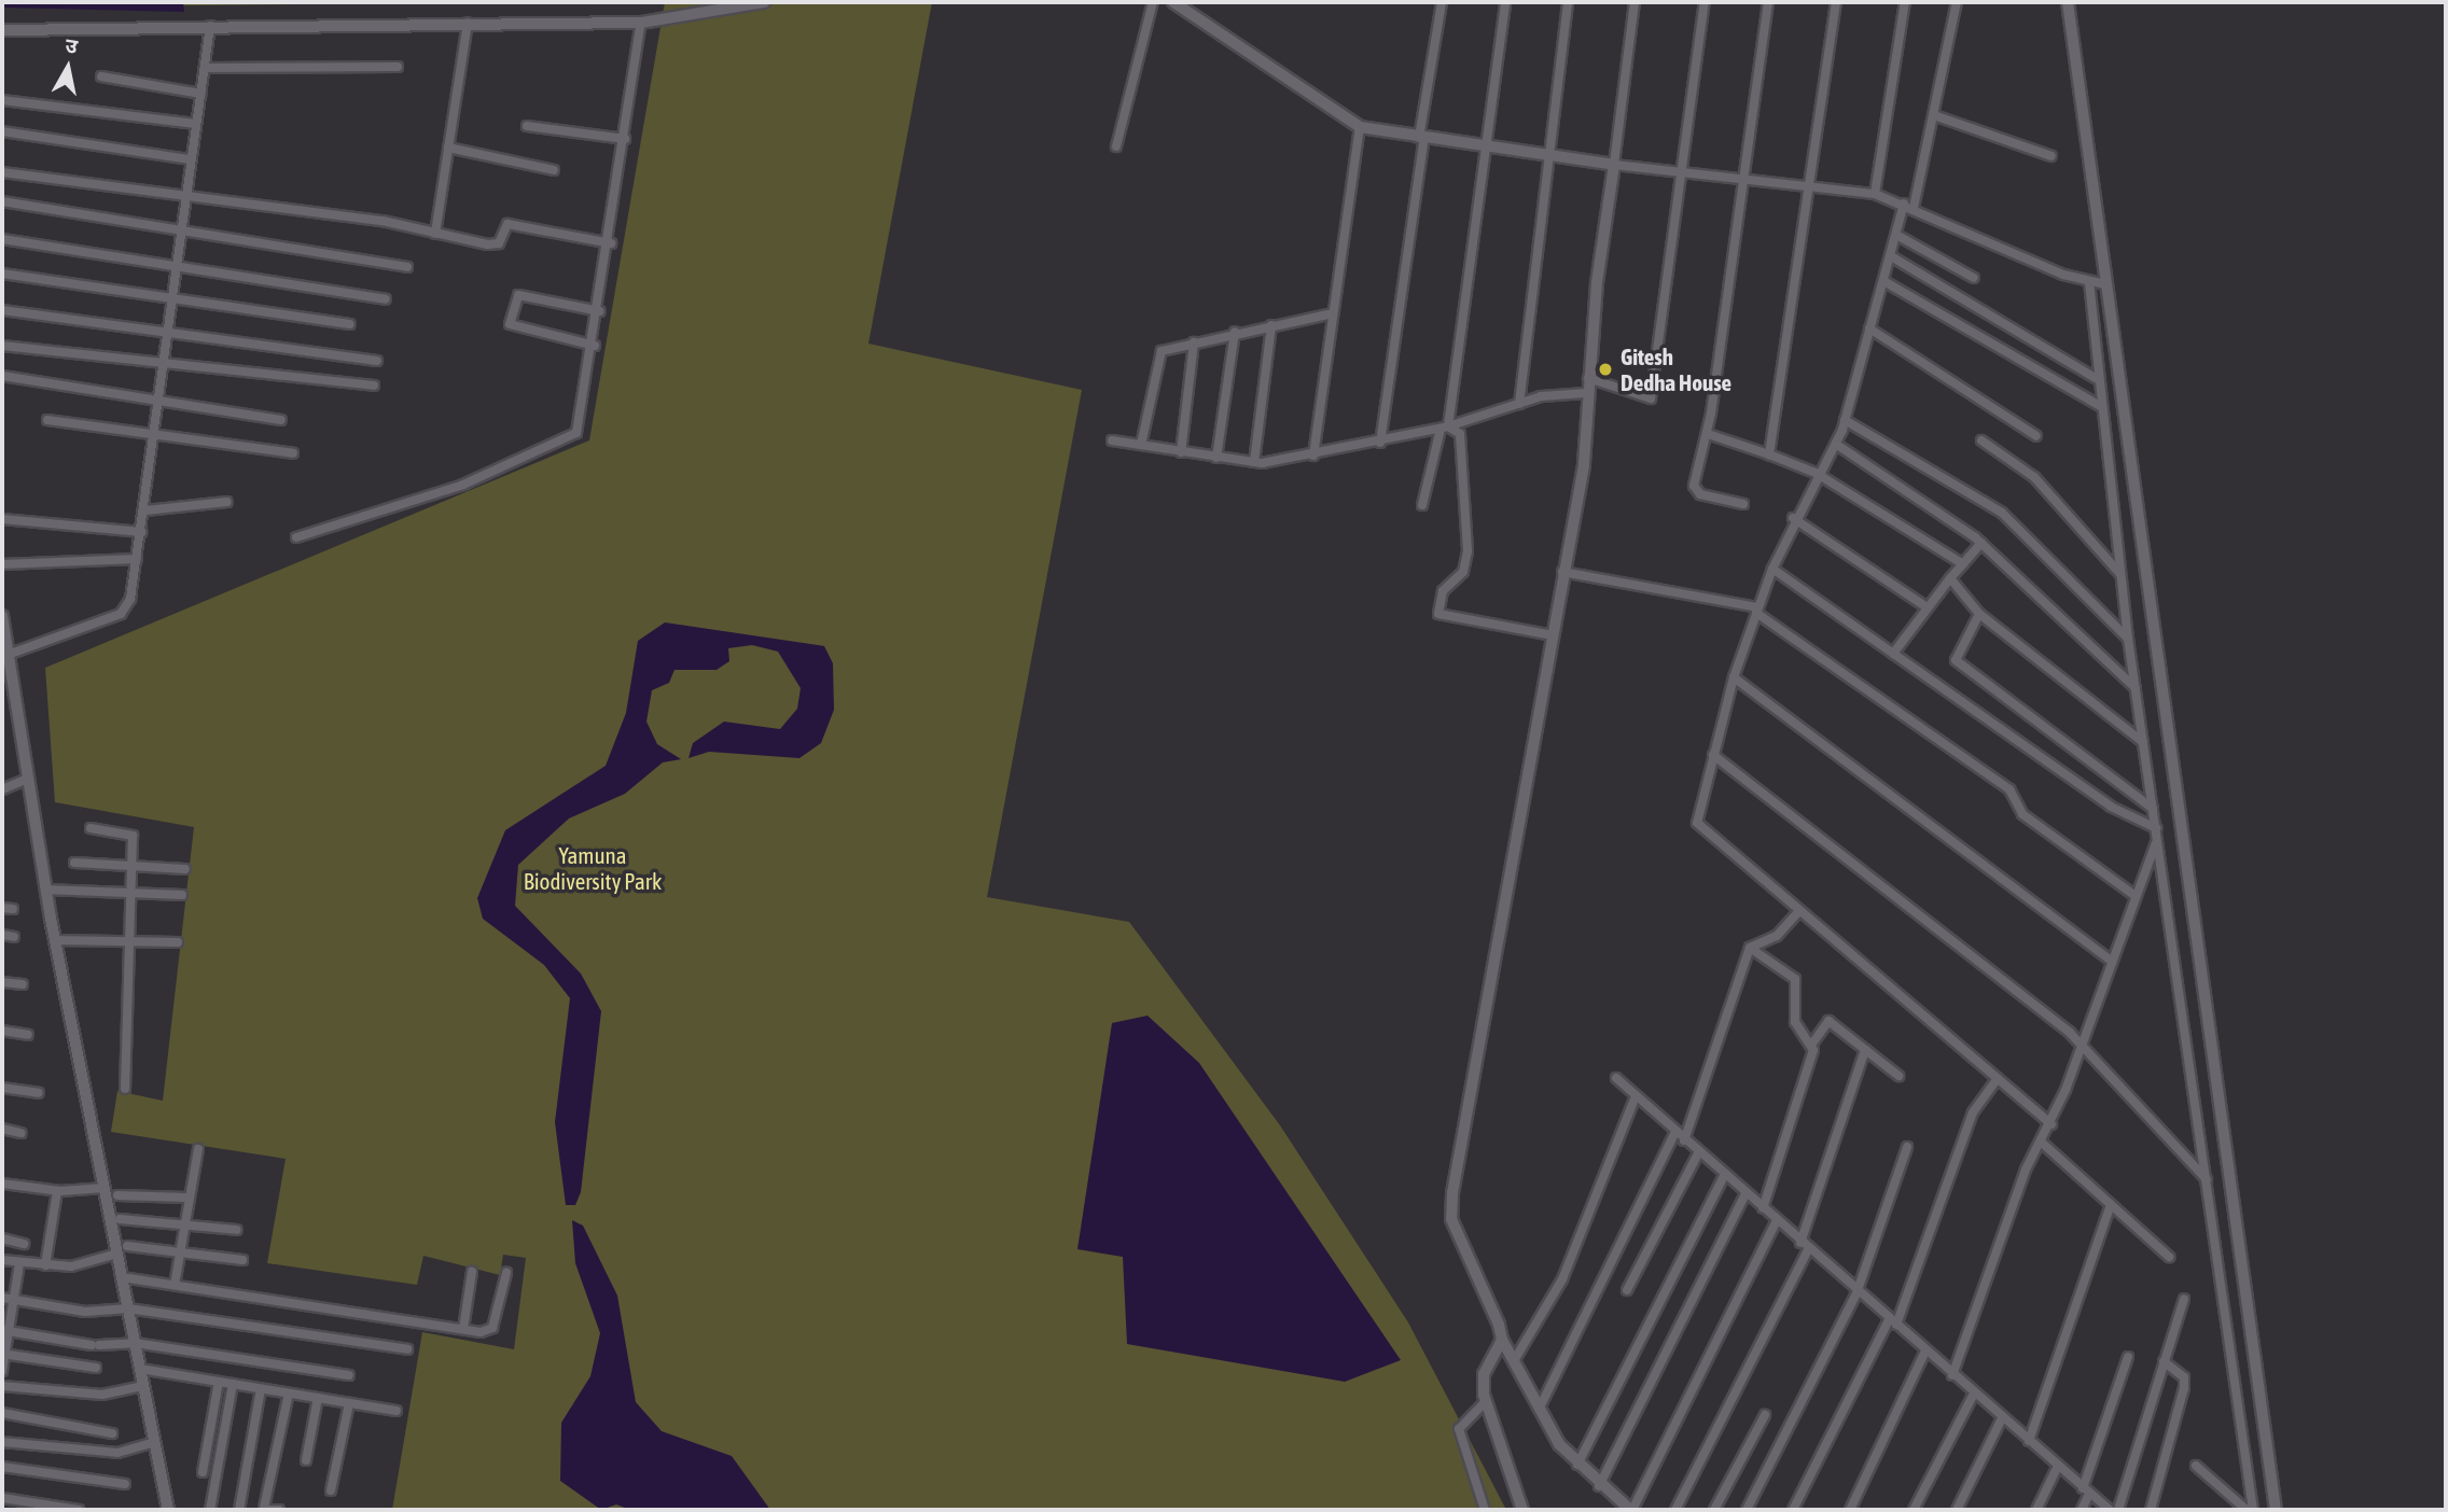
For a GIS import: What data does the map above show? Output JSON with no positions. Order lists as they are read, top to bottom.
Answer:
{
  "parks": ["Yamuna Biodiversity Park"],
  "places": ["Gitesh Dedha House"],
  "north": "top"
}
